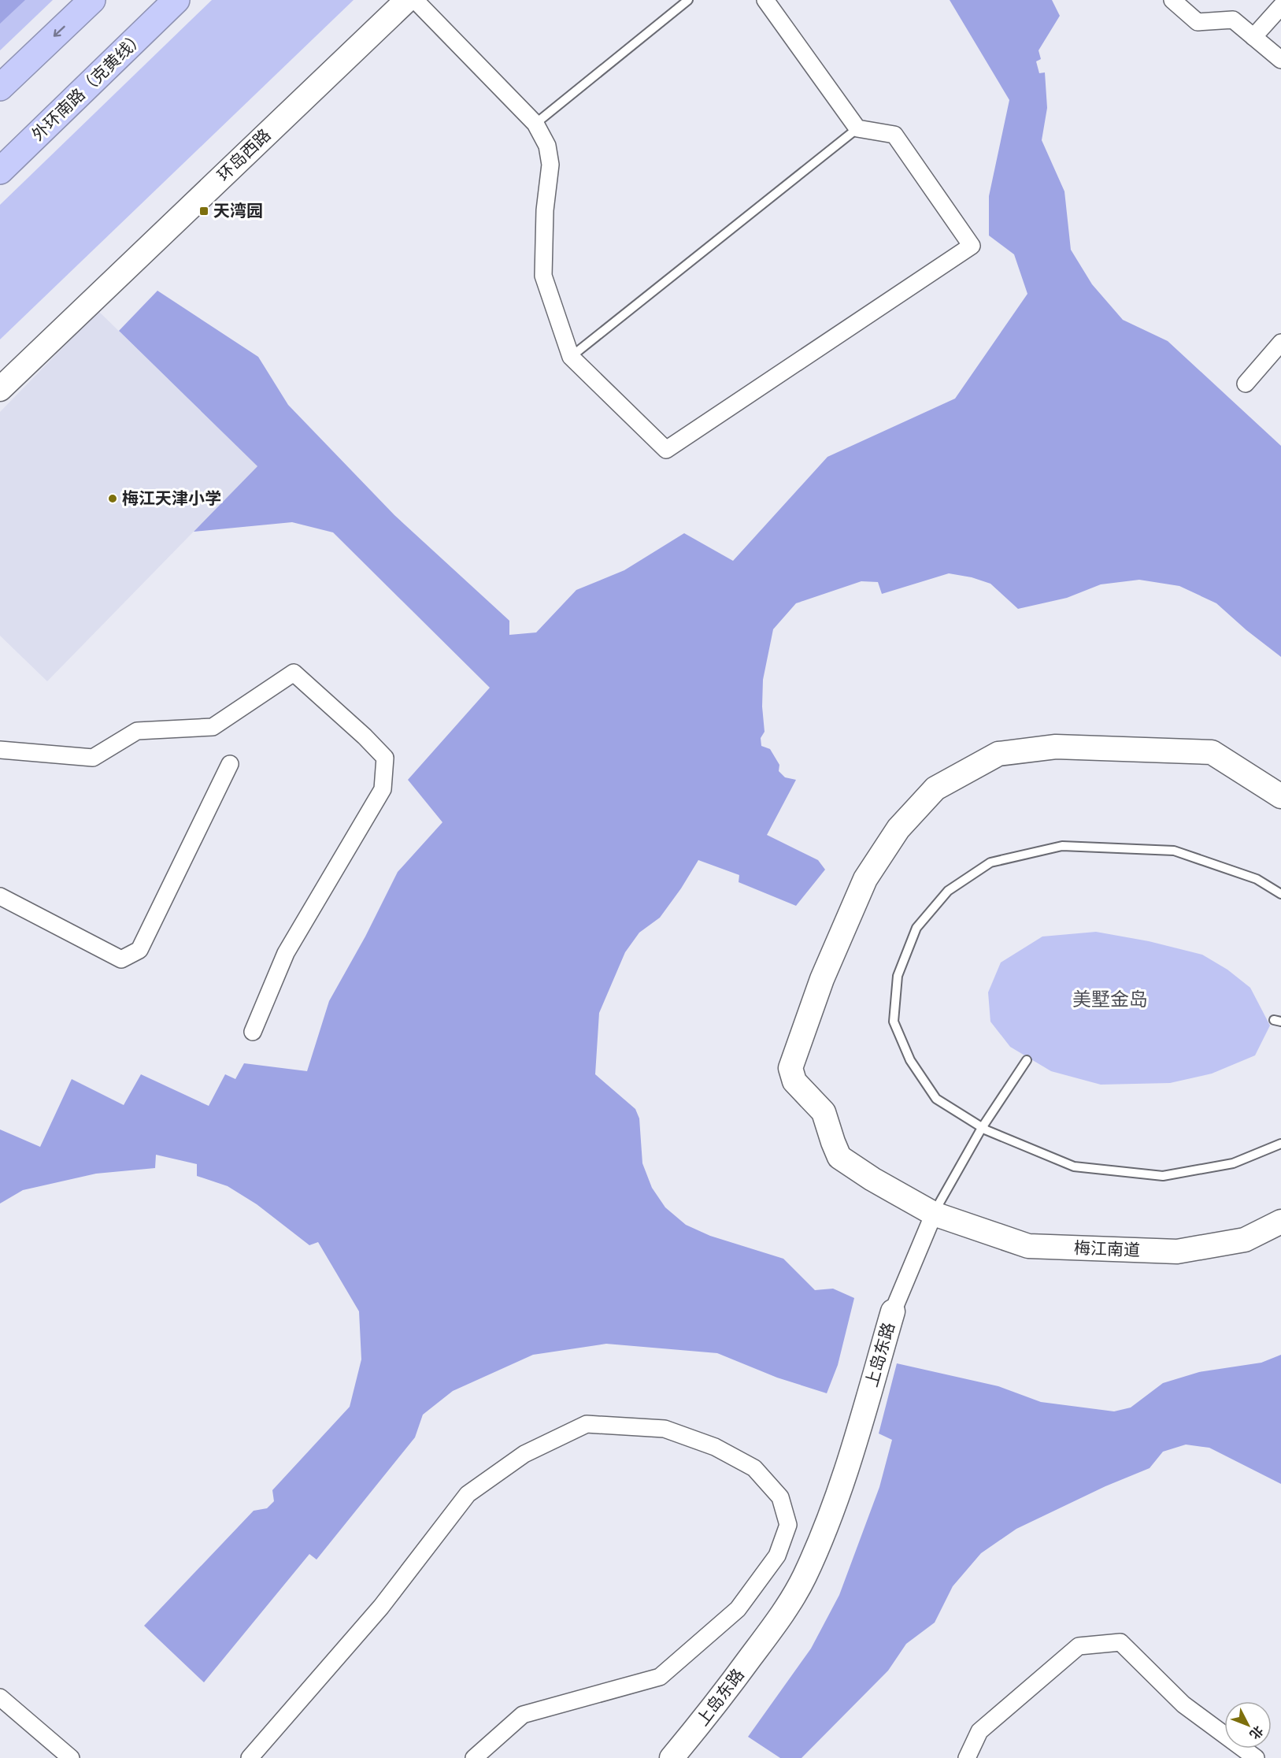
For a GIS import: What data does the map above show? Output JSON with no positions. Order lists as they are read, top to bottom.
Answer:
{
  "streets": {
    "highway": ["外环南路（克黄线）"],
    "street": ["环岛西路", "梅江南道", "上岛东路"]
  },
  "districts": ["美墅金岛"],
  "places": {
    "transit": ["天湾园"],
    "other": ["梅江天津小学"]
  },
  "north": "bottom right"
}
